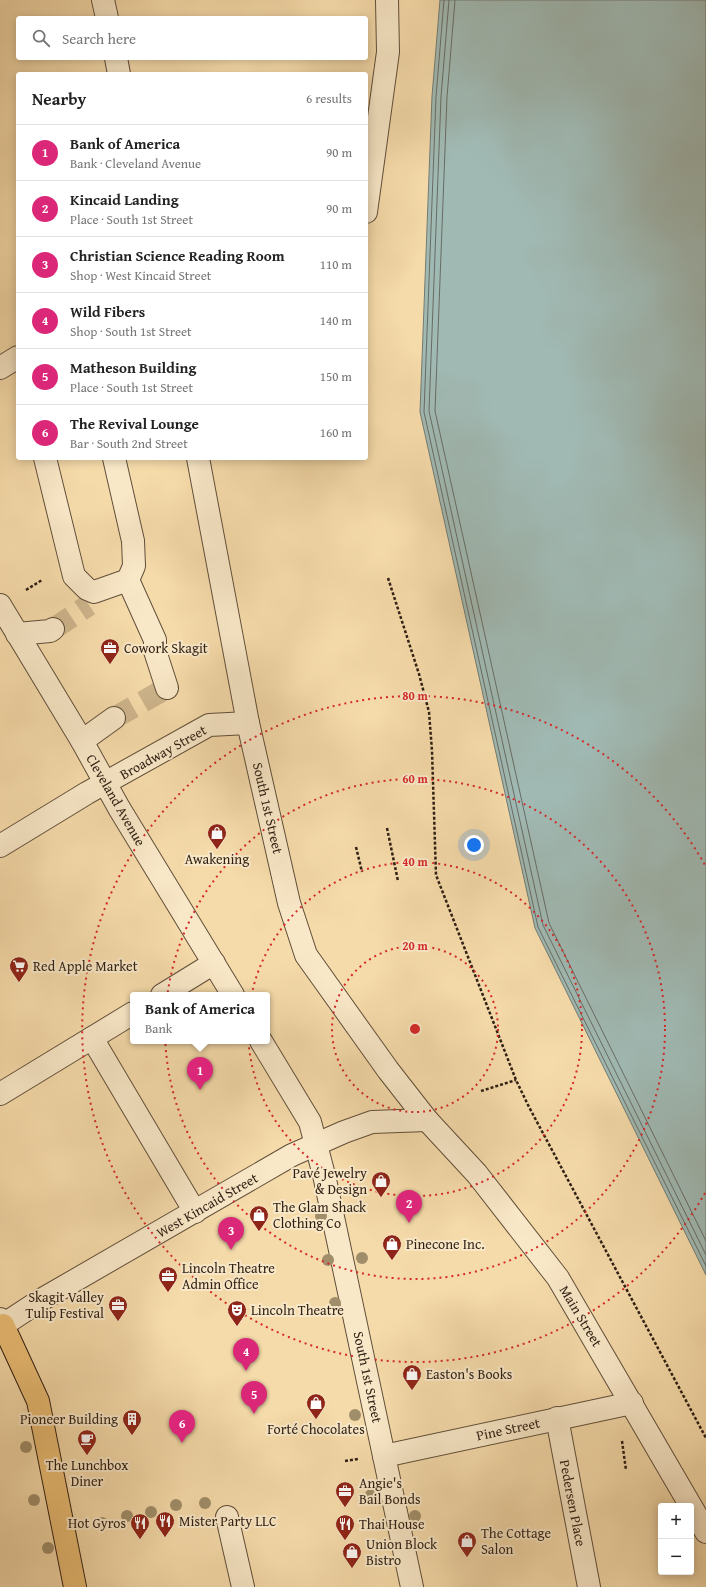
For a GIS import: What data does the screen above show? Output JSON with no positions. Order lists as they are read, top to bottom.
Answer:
{
  "streets": {
    "street": [
      "Broadway Street",
      "Cleveland Avenue",
      "South 1st Street",
      "West Kincaid Street",
      "Main Street",
      "Pine Street",
      "Pedersen Place"
    ]
  },
  "crossings": [
    ["Broadway Street", "Cleveland Avenue"],
    ["Broadway Street", "South 1st Street"],
    ["South 1st Street", "West Kincaid Street"],
    ["South 1st Street", "Main Street"],
    ["South 1st Street", "Pine Street"],
    ["West Kincaid Street", "Main Street"],
    ["Main Street", "Pine Street"],
    ["Pine Street", "Pedersen Place"]
  ],
  "places": {
    "office": [
      "Cowork Skagit",
      "Lincoln Theatre Admin Office",
      "Skagit Valley Tulip Festival",
      "Angie's Bail Bonds"
    ],
    "shop": [
      "Awakening",
      "Pavé Jewelry & Design",
      "The Glam Shack Clothing Co",
      "Pinecone Inc.",
      "Easton's Books",
      "Forté Chocolates",
      "The Cottage Salon",
      "Union Block Bistro"
    ],
    "supermarket": ["Red Apple Market"],
    "theatre": ["Lincoln Theatre"],
    "building": ["Pioneer Building"],
    "cafe": ["The Lunchbox Diner"],
    "restaurant": ["Mister Party LLC", "Hot Gyros", "Thai House"]
  },
  "page": {
    "search": "Search here",
    "heading": ["Nearby", "6 results"],
    "list": [
      {
        "mark": "1",
        "name": "Bank of America",
        "note": "Bank · Cleveland Avenue",
        "value": "90 m"
      },
      {
        "mark": "2",
        "name": "Kincaid Landing",
        "note": "Place · South 1st Street",
        "value": "90 m"
      },
      {
        "mark": "3",
        "name": "Christian Science Reading Room",
        "note": "Shop · West Kincaid Street",
        "value": "110 m"
      },
      {
        "mark": "4",
        "name": "Wild Fibers",
        "note": "Shop · South 1st Street",
        "value": "140 m"
      },
      {
        "mark": "5",
        "name": "Matheson Building",
        "note": "Place · South 1st Street",
        "value": "150 m"
      },
      {
        "mark": "6",
        "name": "The Revival Lounge",
        "note": "Bar · South 2nd Street",
        "value": "160 m"
      }
    ],
    "popup": ["Bank of America", "Bank"],
    "pins": [
      "1",
      "2",
      "3",
      "4",
      "5",
      "6"
    ],
    "map_buttons": ["+", "−"]
  },
  "rings": [
    "80 m",
    "60 m",
    "40 m",
    "20 m"
  ]
}
